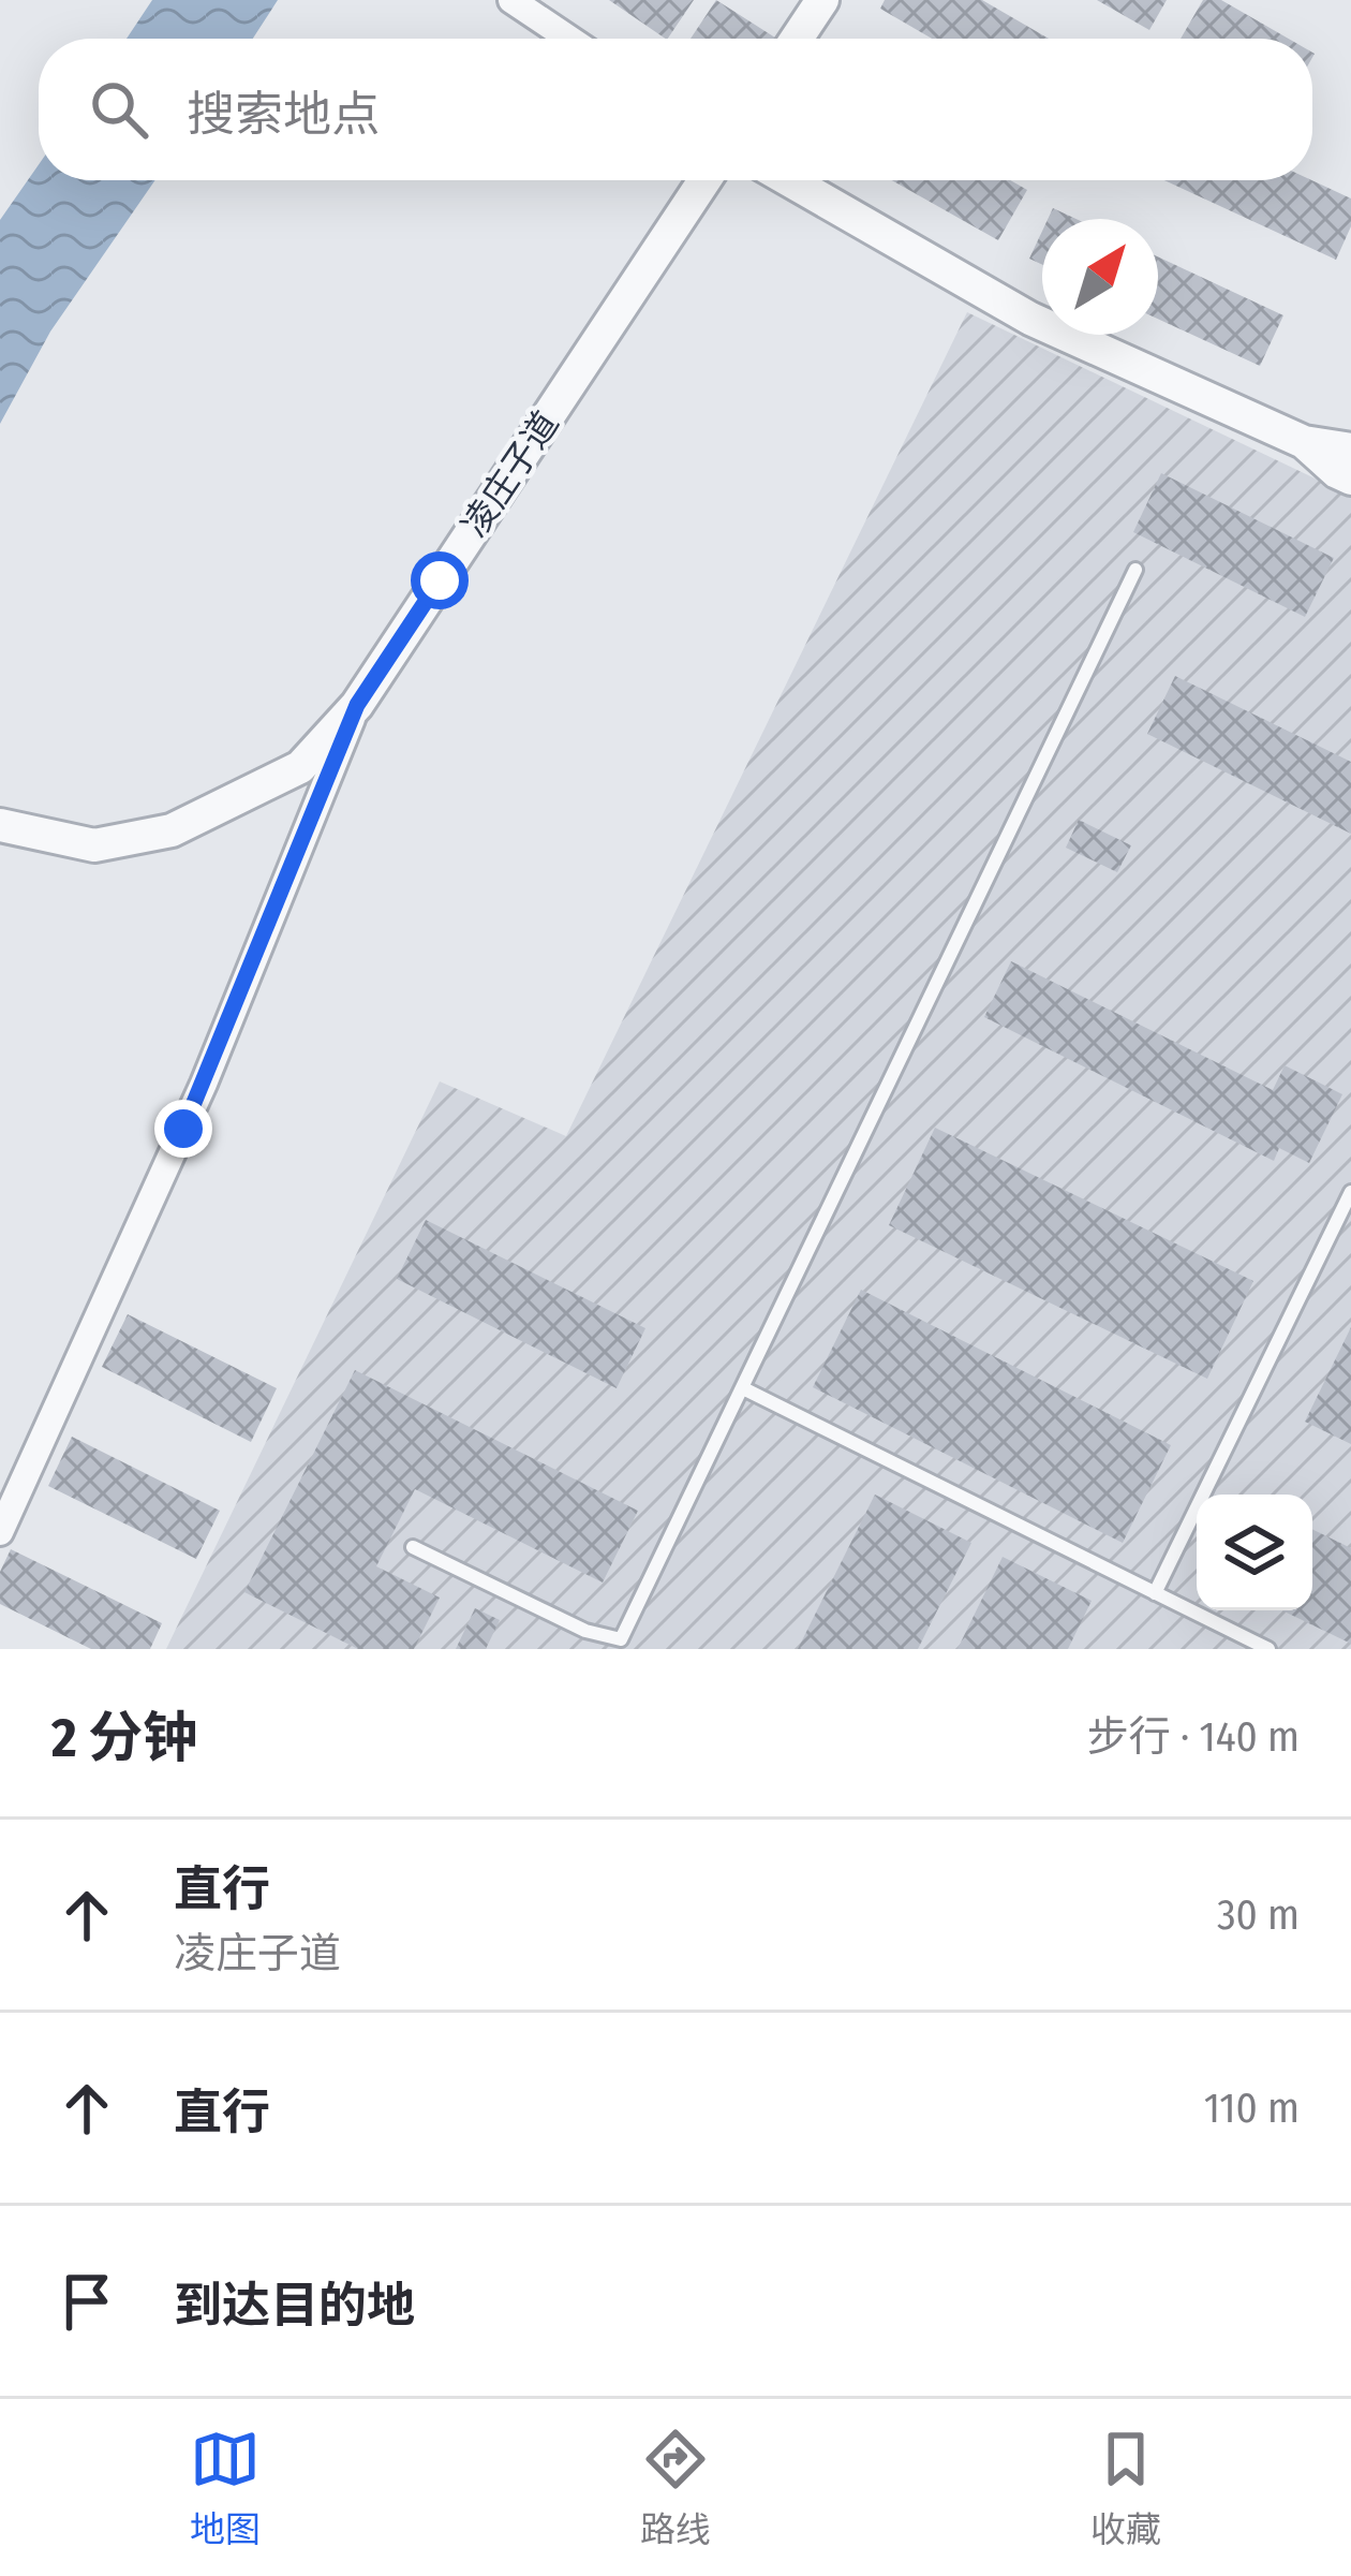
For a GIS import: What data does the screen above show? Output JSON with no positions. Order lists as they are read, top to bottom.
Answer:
{
  "streets": {
    "street": ["凌庄子道"]
  },
  "north": "top right",
  "page": {
    "search": "搜索地点",
    "heading": ["2 分钟", "步行 · 140 m"],
    "list": [
      ["直行", "凌庄子道", "30 m"],
      ["直行", "110 m"],
      "到达目的地"
    ],
    "nav": ["地图", "路线", "收藏"]
  }
}
